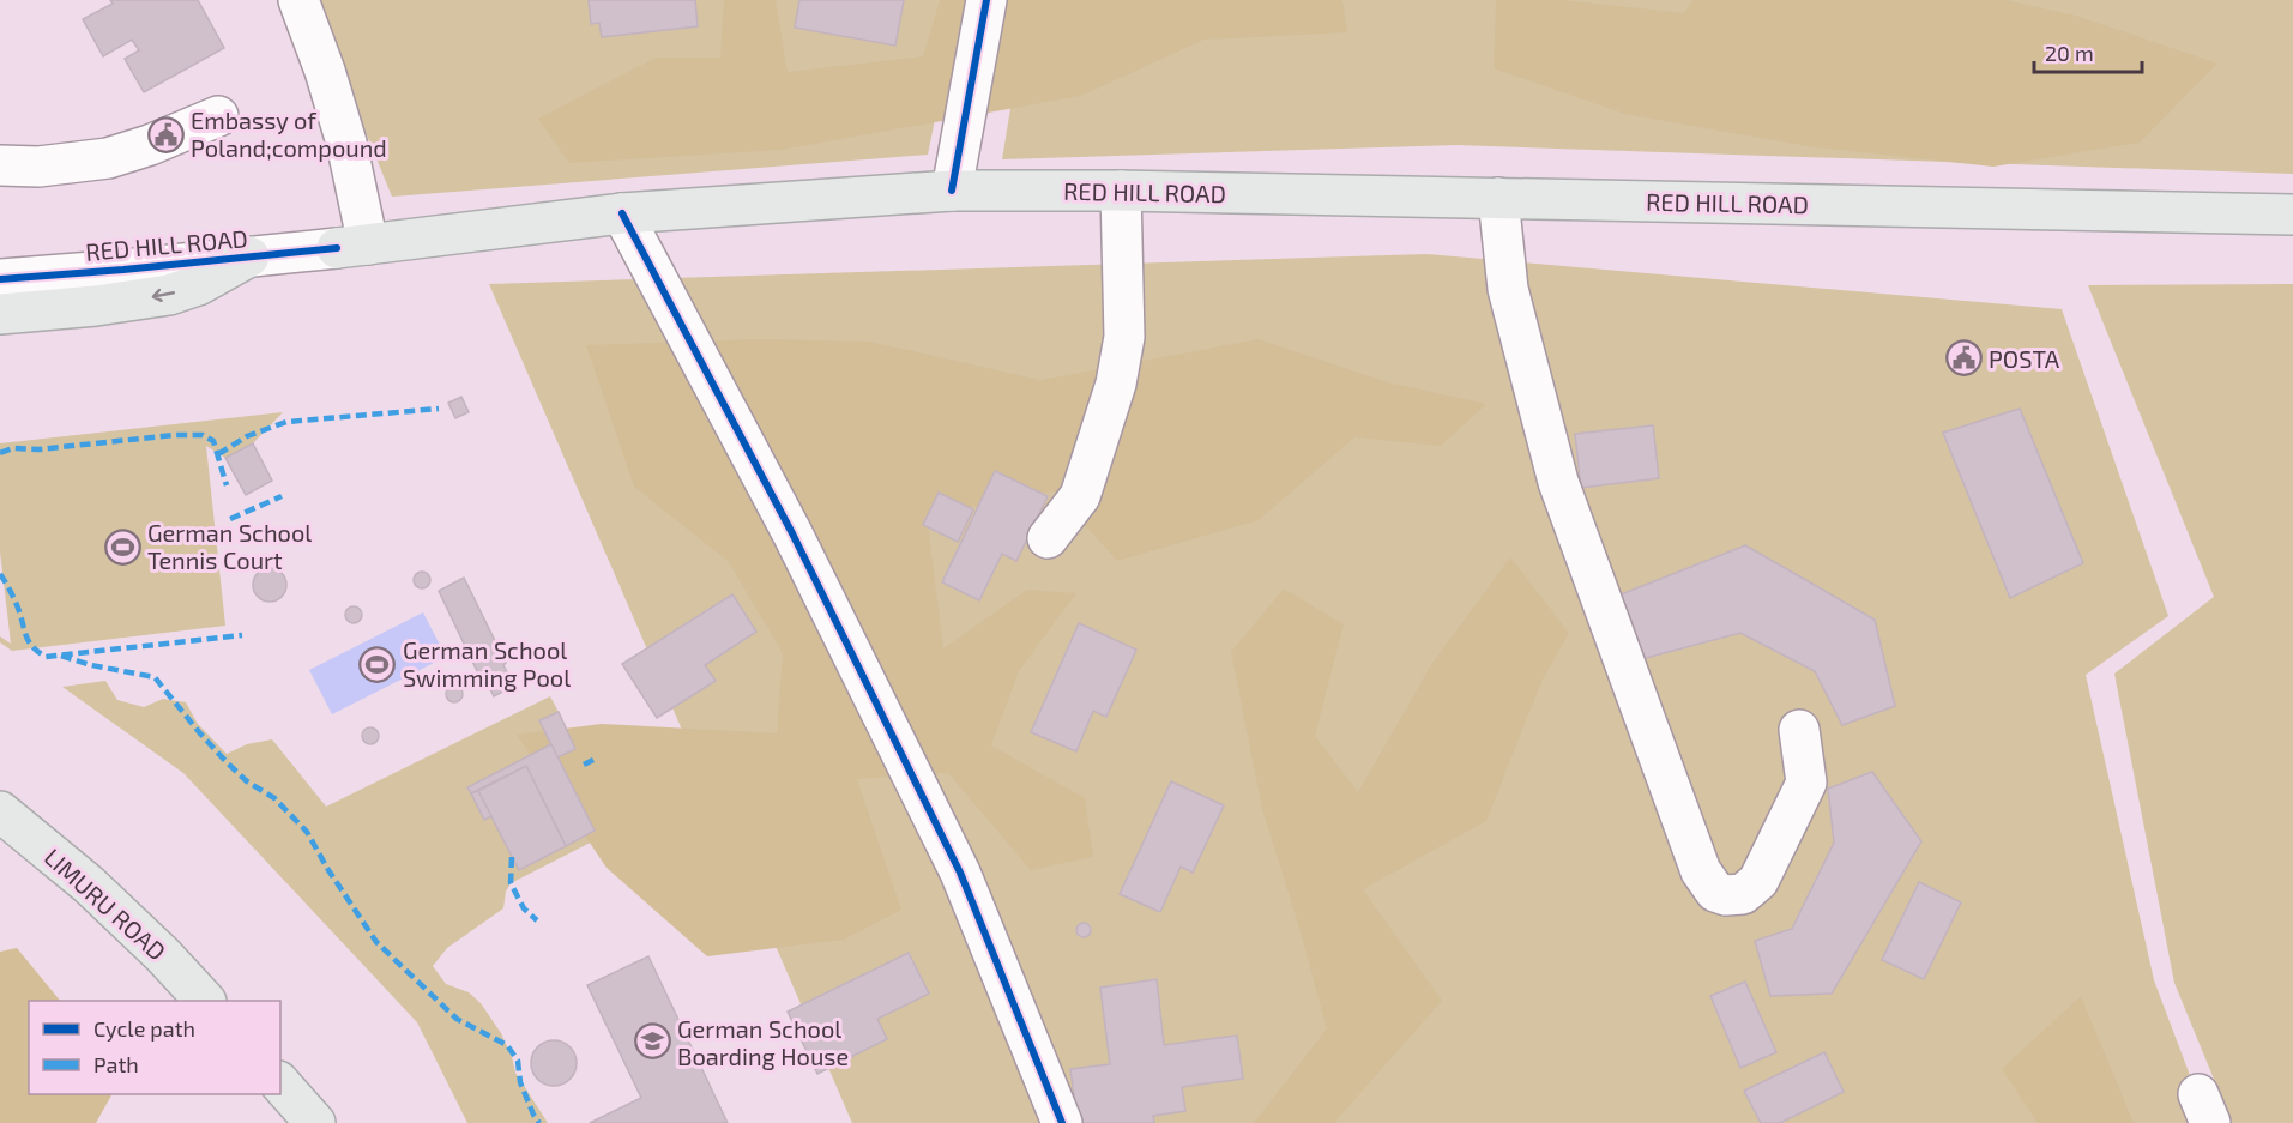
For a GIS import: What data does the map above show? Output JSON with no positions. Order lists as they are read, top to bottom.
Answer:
{
  "streets": {
    "main road": ["RED HILL ROAD", "LIMURU ROAD"]
  },
  "places": {
    "public building": ["Embassy of Poland;compound", "POSTA"],
    "sports": ["German School Tennis Court", "German School Swimming Pool"],
    "school or university": ["German School Boarding House"]
  },
  "legend": ["Cycle path", "Path"],
  "scale_bar": "20 m"
}
